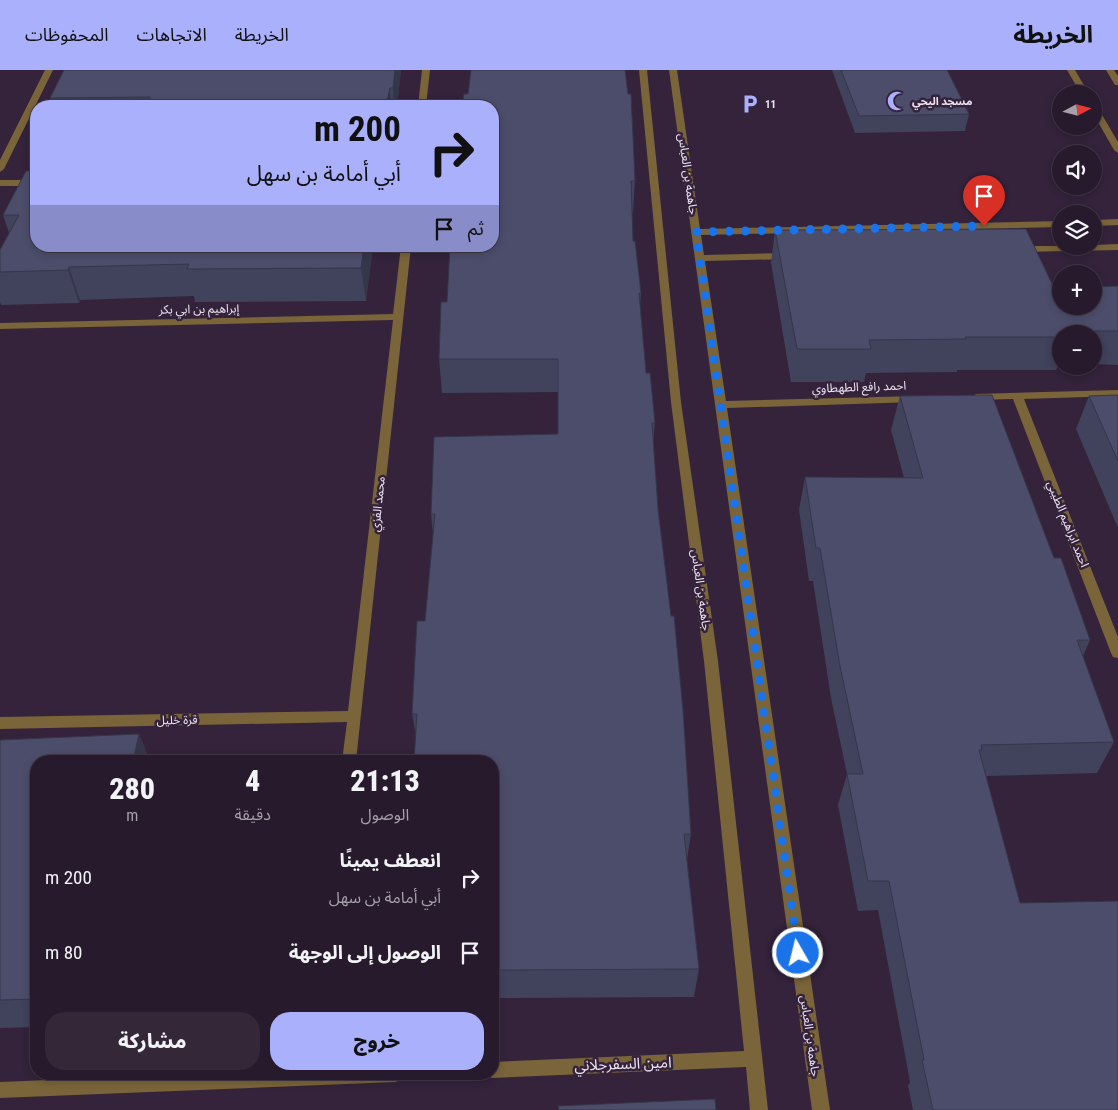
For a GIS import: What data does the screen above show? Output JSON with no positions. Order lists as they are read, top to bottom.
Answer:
{
  "streets": {
    "street": [
      "جاهمة بن العباس",
      "إبراهيم بن ابي بكر",
      "احمد رافع الطهطاوي",
      "محمد الفزي",
      "احمد ابراهيم الطيبي",
      "قرة خليل",
      "امين السفرجلاني"
    ]
  },
  "crossings": [
    ["جاهمة بن العباس", "احمد رافع الطهطاوي"],
    ["جاهمة بن العباس", "امين السفرجلاني"],
    ["إبراهيم بن ابي بكر", "محمد الفزي"],
    ["محمد الفزي", "قرة خليل"]
  ],
  "places": {
    "mosque": ["مسجد اليحي"],
    "parking": ["11"]
  },
  "north": "right",
  "page": {
    "header": "الخريطة",
    "nav": ["الخريطة", "الاتجاهات", "المحفوظات"],
    "map_buttons": ["+", "−"],
    "turn": ["200 m", "أبي أمامة بن سهل"],
    "then": "ثم",
    "eta": [
      "21:13",
      "الوصول",
      "4",
      "دقيقة",
      "280",
      "m"
    ],
    "list": [
      {
        "name": "انعطف يمينًا",
        "note": "أبي أمامة بن سهل",
        "value": "200 m"
      },
      {
        "name": "الوصول إلى الوجهة",
        "value": "80 m"
      }
    ],
    "buttons": ["خروج", "مشاركة"]
  }
}
